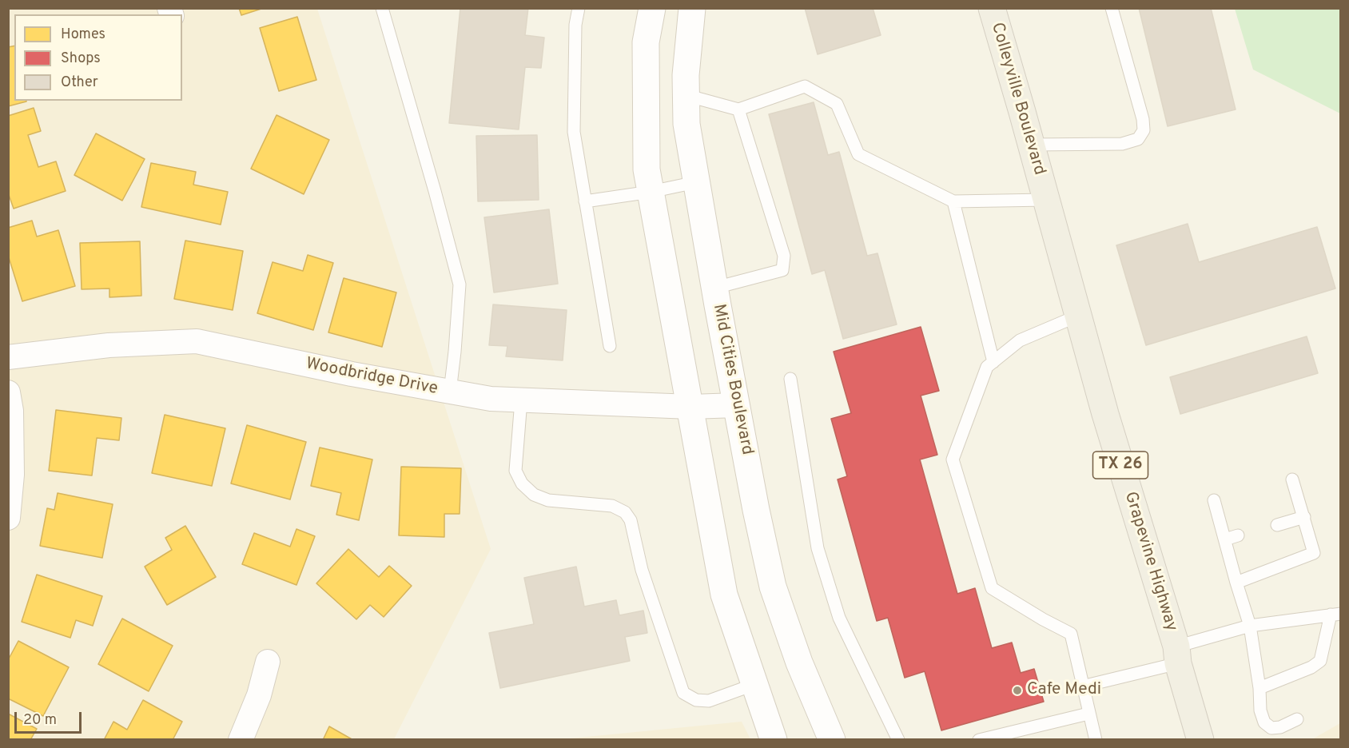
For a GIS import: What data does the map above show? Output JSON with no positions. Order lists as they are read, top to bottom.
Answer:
{
  "streets": {
    "main road": [
      "Colleyville Boulevard",
      "Mid Cities Boulevard",
      "TX 26",
      "Grapevine Highway"
    ],
    "street": ["Woodbridge Drive"]
  },
  "crossings": [
    ["Colleyville Boulevard", "Grapevine Highway"],
    ["Woodbridge Drive", "Mid Cities Boulevard"]
  ],
  "places": ["Cafe Medi"],
  "legend": ["Homes", "Shops", "Other"],
  "scale_bar": "20 m"
}
